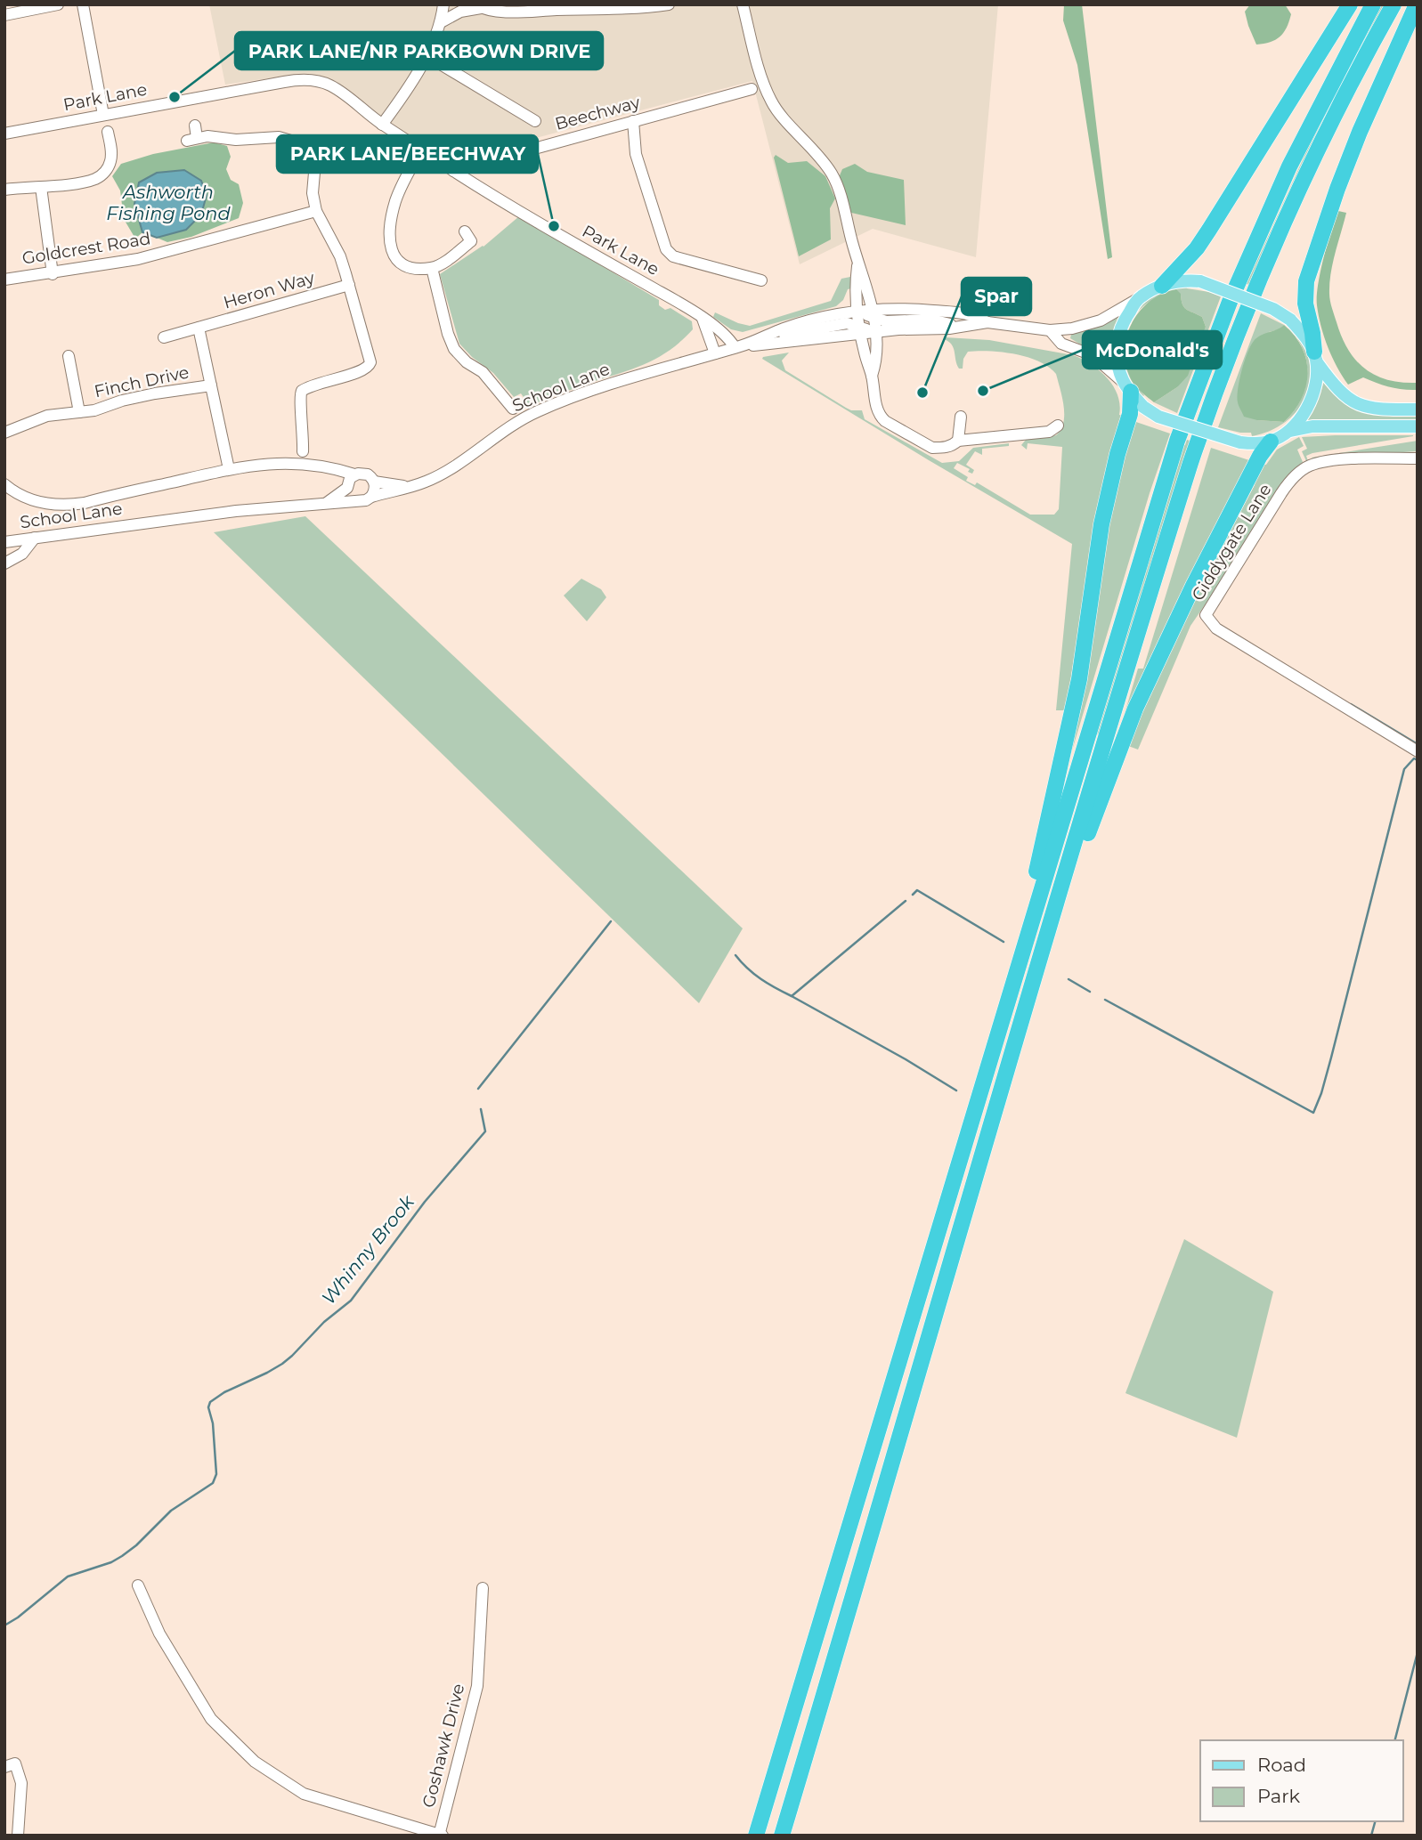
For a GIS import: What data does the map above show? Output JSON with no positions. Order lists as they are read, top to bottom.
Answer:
{
  "streets": {
    "street": [
      "Park Lane",
      "Beechway",
      "Goldcrest Road",
      "Heron Way",
      "Finch Drive",
      "School Lane",
      "Giddygate Lane",
      "Goshawk Drive"
    ]
  },
  "crossings": [
    ["Park Lane", "Beechway"],
    ["Park Lane", "School Lane"]
  ],
  "water": ["Ashworth Fishing Pond", "Whinny Brook"],
  "places": [
    "PARK LANE/NR PARKBOWN DRIVE",
    "PARK LANE/BEECHWAY",
    "McDonald's",
    "Spar"
  ],
  "legend": ["Road", "Park"]
}
